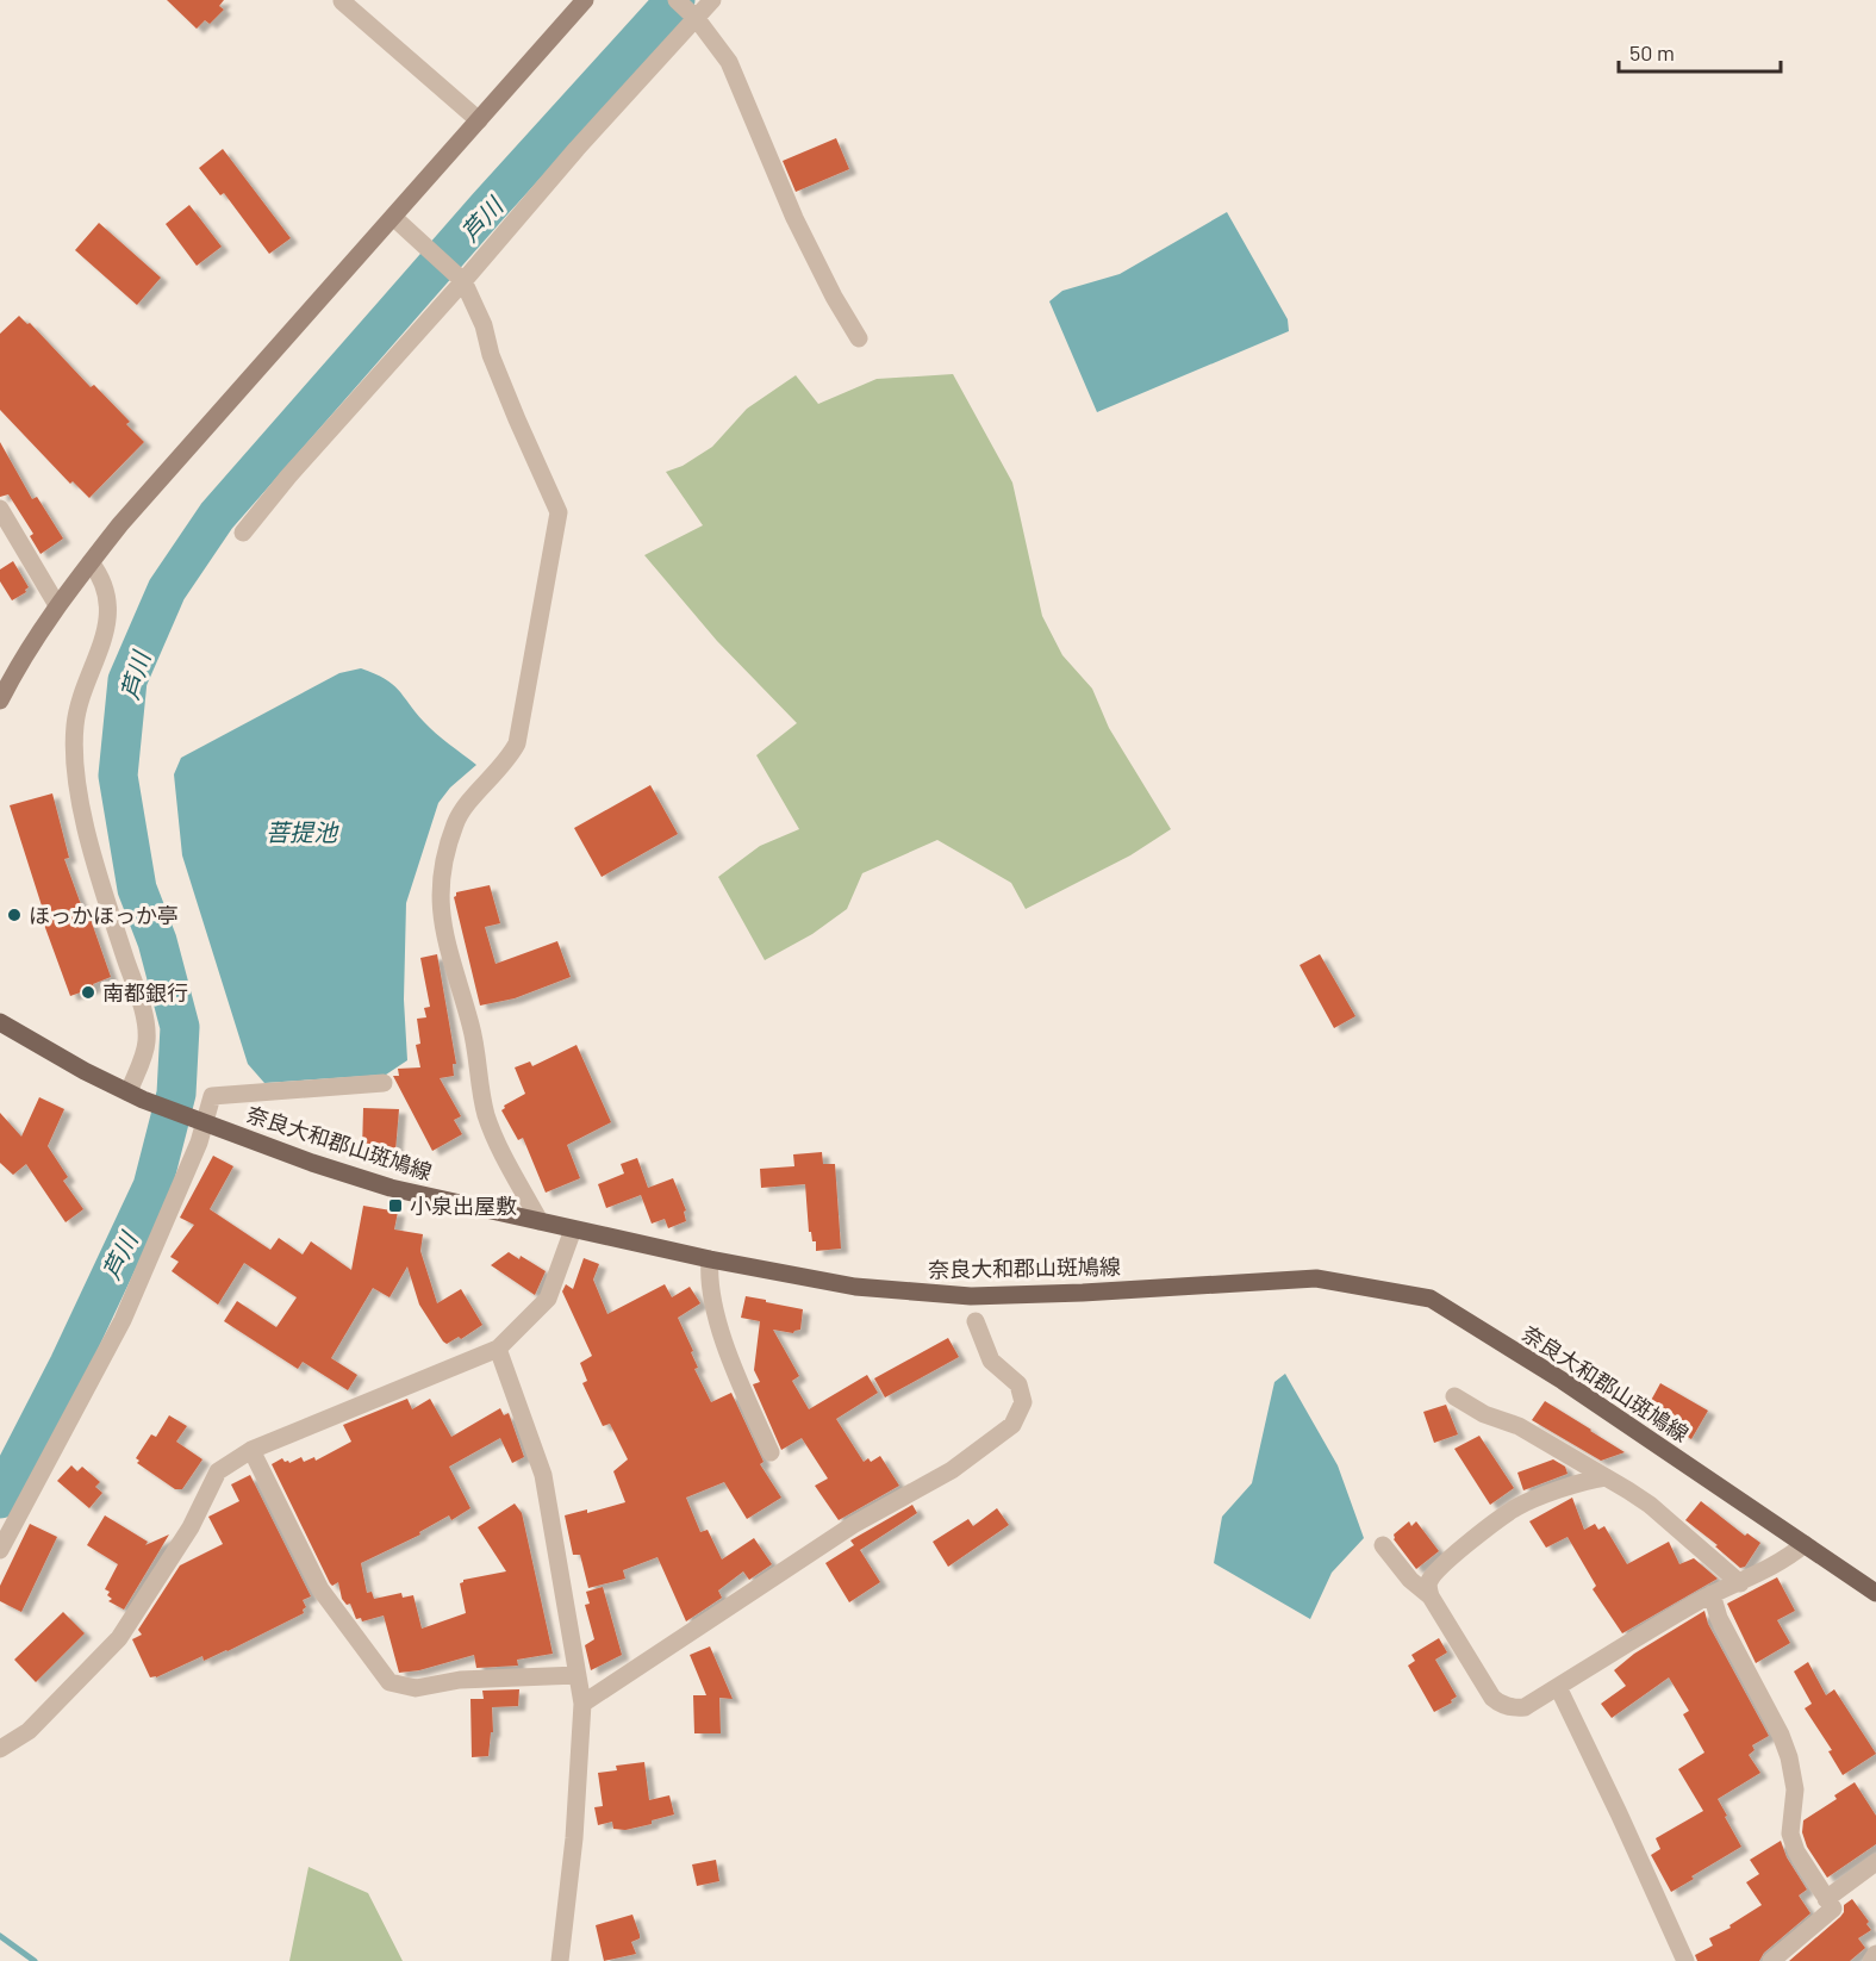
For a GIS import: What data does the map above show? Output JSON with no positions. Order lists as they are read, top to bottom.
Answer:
{
  "streets": {
    "main road": ["奈良大和郡山斑鳩線"]
  },
  "water": ["芦川", "菩提池"],
  "places": {
    "other": ["ほっかほっか亭", "南都銀行"],
    "transit": ["小泉出屋敷"]
  },
  "scale_bar": "50 m"
}
